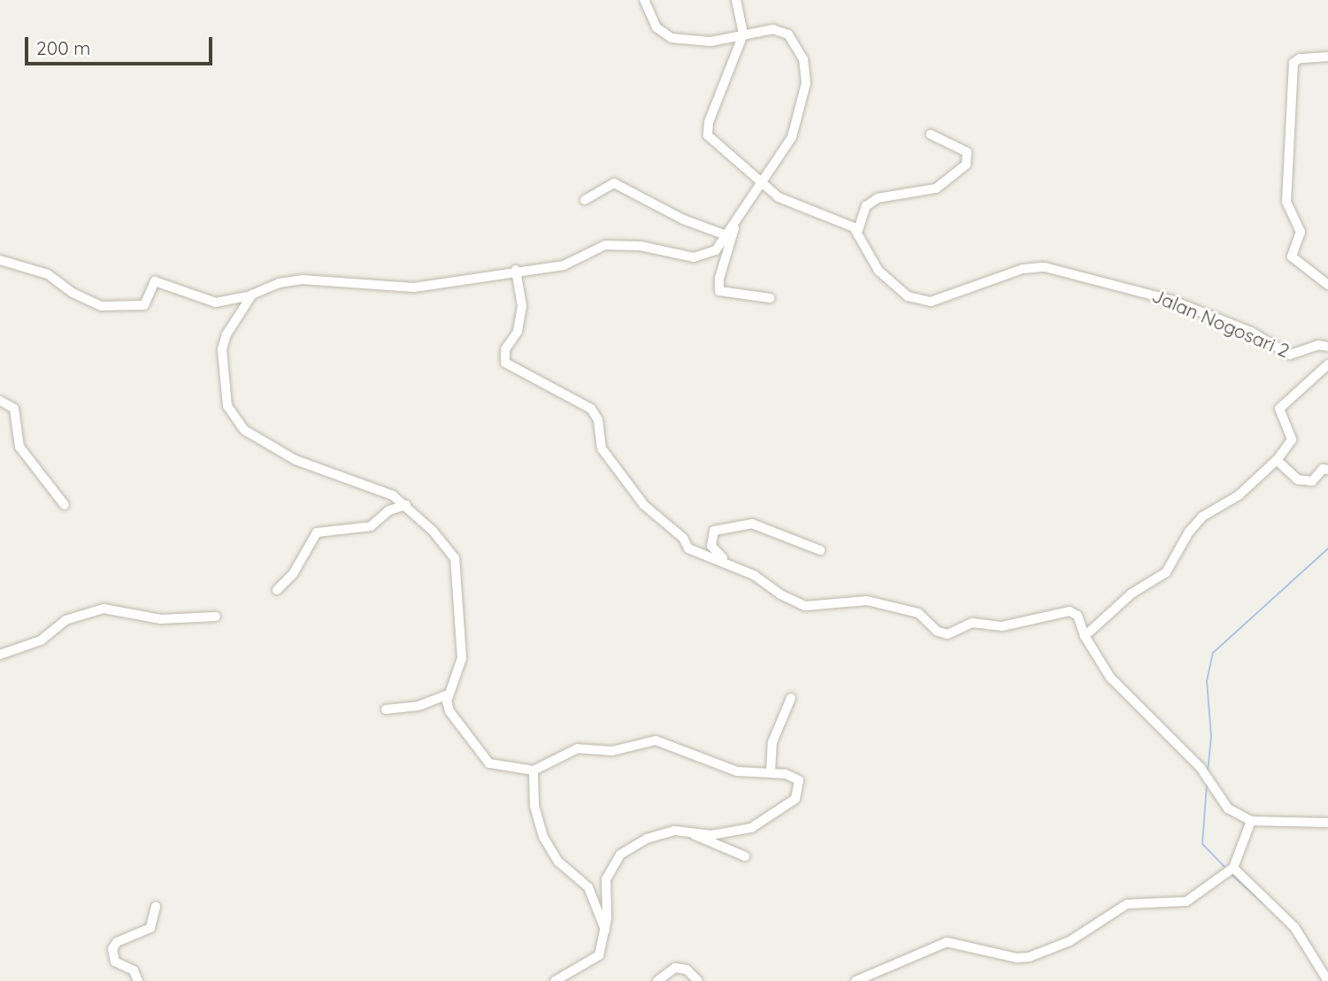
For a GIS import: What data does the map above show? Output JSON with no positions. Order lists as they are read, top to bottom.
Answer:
{
  "streets": {
    "street": ["Jalan Nogosari 2"]
  },
  "scale_bar": "200 m"
}
